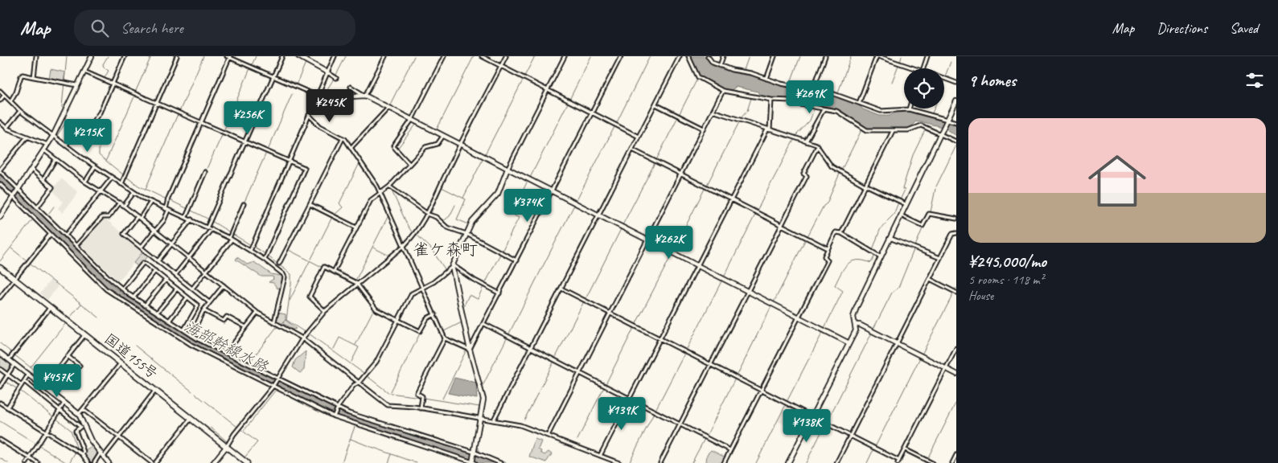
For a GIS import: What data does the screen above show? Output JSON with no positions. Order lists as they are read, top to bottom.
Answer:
{
  "streets": {
    "highway": ["国道155号"]
  },
  "districts": ["雀ケ森町"],
  "water": ["海部幹線水路"],
  "page": {
    "header": "Map",
    "search": "Search here",
    "nav": ["Map", "Directions", "Saved"],
    "heading": "9 homes",
    "price": [
      "¥269K",
      "¥245K",
      "¥256K",
      "¥215K",
      "¥374K",
      "¥262K",
      "¥457K",
      "¥139K",
      "¥138K"
    ],
    "list": [
      {
        "name": "¥245,000/mo",
        "note": "5 rooms · 118 m² · House"
      }
    ]
  }
}
